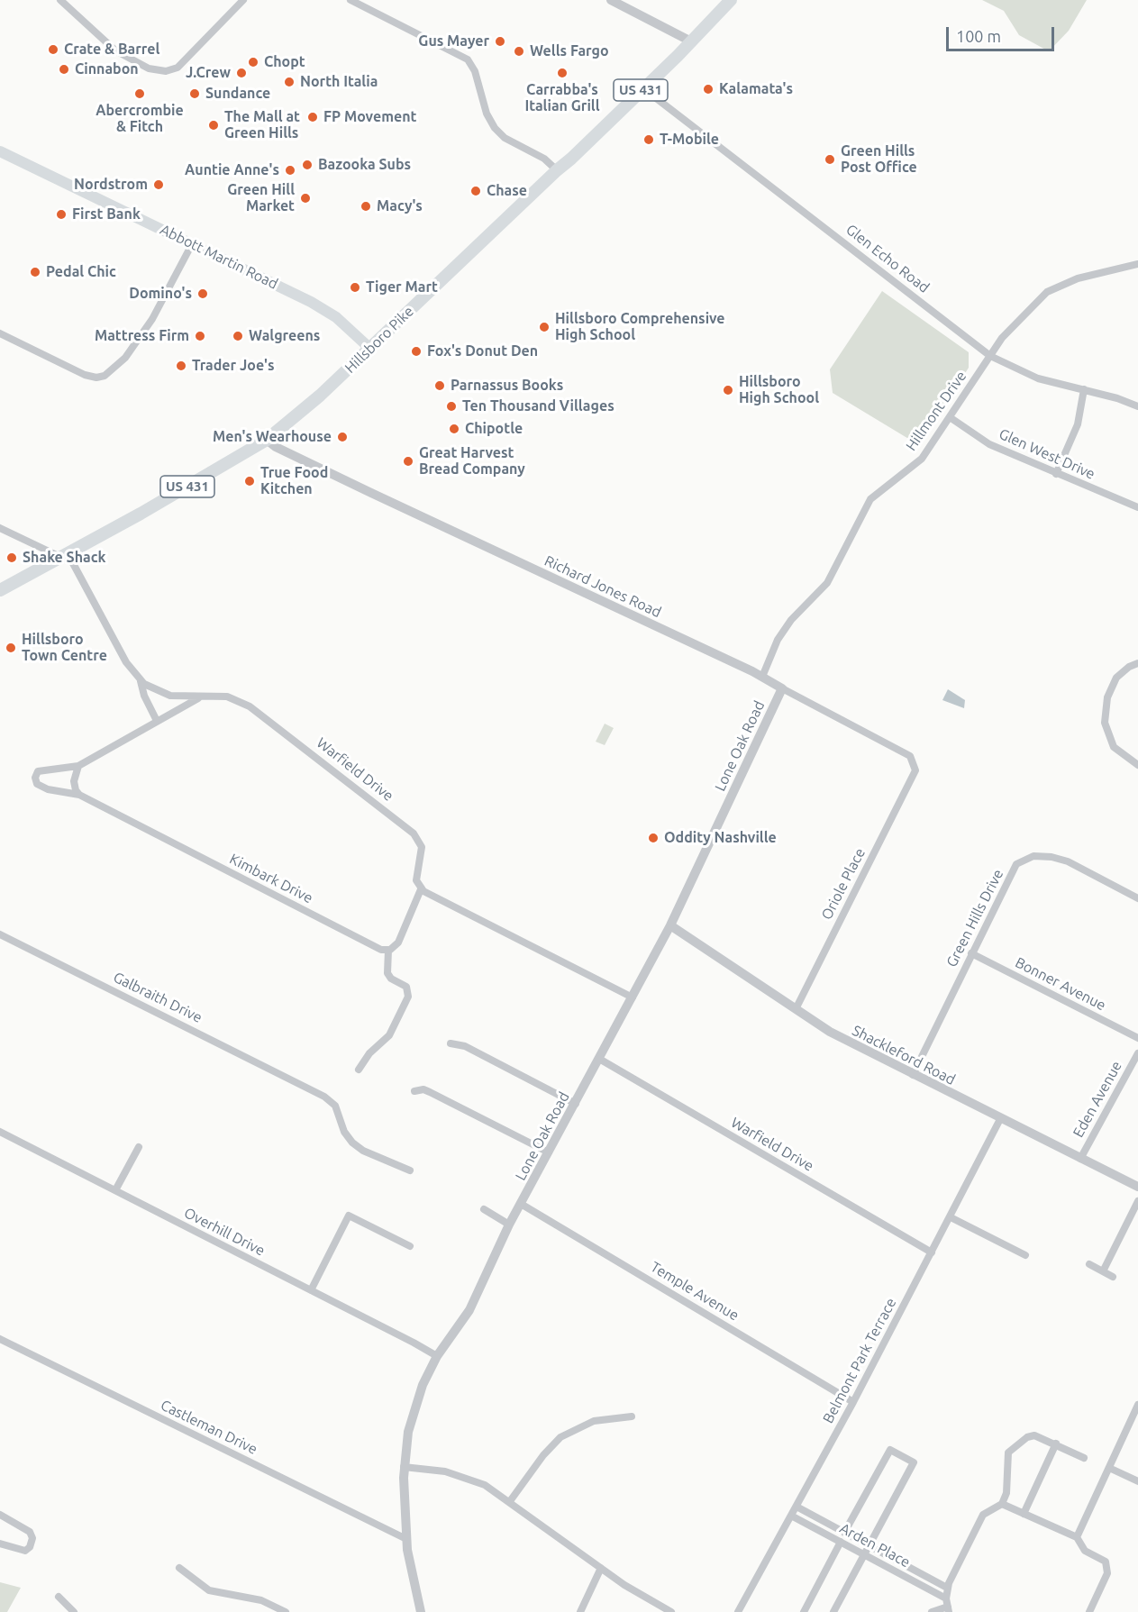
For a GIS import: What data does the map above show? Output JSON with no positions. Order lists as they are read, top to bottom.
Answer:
{
  "streets": {
    "main road": ["US 431", "Abbott Martin Road", "Hillsboro Pike"],
    "street": [
      "Glen Echo Road",
      "Hillmont Drive",
      "Glen West Drive",
      "Richard Jones Road",
      "Lone Oak Road",
      "Warfield Drive",
      "Kimbark Drive",
      "Oriole Place",
      "Green Hills Drive",
      "Bonner Avenue",
      "Galbraith Drive",
      "Shackleford Road",
      "Eden Avenue",
      "Overhill Drive",
      "Temple Avenue",
      "Belmont Park Terrace",
      "Castleman Drive",
      "Arden Place"
    ]
  },
  "crossings": [
    ["Abbott Martin Road", "Hillsboro Pike"],
    ["Glen Echo Road", "Hillsboro Pike"],
    ["Glen Echo Road", "Hillmont Drive"],
    ["Hillsboro Pike", "Richard Jones Road"],
    ["Hillsboro Pike", "Warfield Drive"],
    ["Hillmont Drive", "Glen West Drive"],
    ["Hillmont Drive", "Richard Jones Road"],
    ["Richard Jones Road", "Lone Oak Road"],
    ["Richard Jones Road", "Oriole Place"],
    ["Lone Oak Road", "Warfield Drive"],
    ["Lone Oak Road", "Shackleford Road"],
    ["Lone Oak Road", "Overhill Drive"],
    ["Lone Oak Road", "Temple Avenue"],
    ["Lone Oak Road", "Castleman Drive"],
    ["Warfield Drive", "Kimbark Drive"],
    ["Warfield Drive", "Belmont Park Terrace"],
    ["Oriole Place", "Shackleford Road"],
    ["Green Hills Drive", "Bonner Avenue"],
    ["Green Hills Drive", "Shackleford Road"],
    ["Shackleford Road", "Eden Avenue"],
    ["Shackleford Road", "Belmont Park Terrace"],
    ["Temple Avenue", "Belmont Park Terrace"],
    ["Belmont Park Terrace", "Arden Place"]
  ],
  "places": [
    "Gus Mayer",
    "Crate & Barrel",
    "Wells Fargo",
    "Chopt",
    "Cinnabon",
    "J.Crew",
    "Carrabba's Italian Grill",
    "North Italia",
    "Kalamata's",
    "Abercrombie & Fitch",
    "Sundance",
    "FP Movement",
    "The Mall at Green Hills",
    "T-Mobile",
    "Green Hills Post Office",
    "Bazooka Subs",
    "Auntie Anne's",
    "Nordstrom",
    "Chase",
    "Green Hill Market",
    "Macy's",
    "First Bank",
    "Pedal Chic",
    "Tiger Mart",
    "Domino's",
    "Hillsboro Comprehensive High School",
    "Mattress Firm",
    "Walgreens",
    "Fox's Donut Den",
    "Trader Joe's",
    "Parnassus Books",
    "Hillsboro High School",
    "Ten Thousand Villages",
    "Chipotle",
    "Men's Wearhouse",
    "Great Harvest Bread Company",
    "True Food Kitchen",
    "Shake Shack",
    "Hillsboro Town Centre",
    "Oddity Nashville"
  ],
  "scale_bar": "100 m"
}
